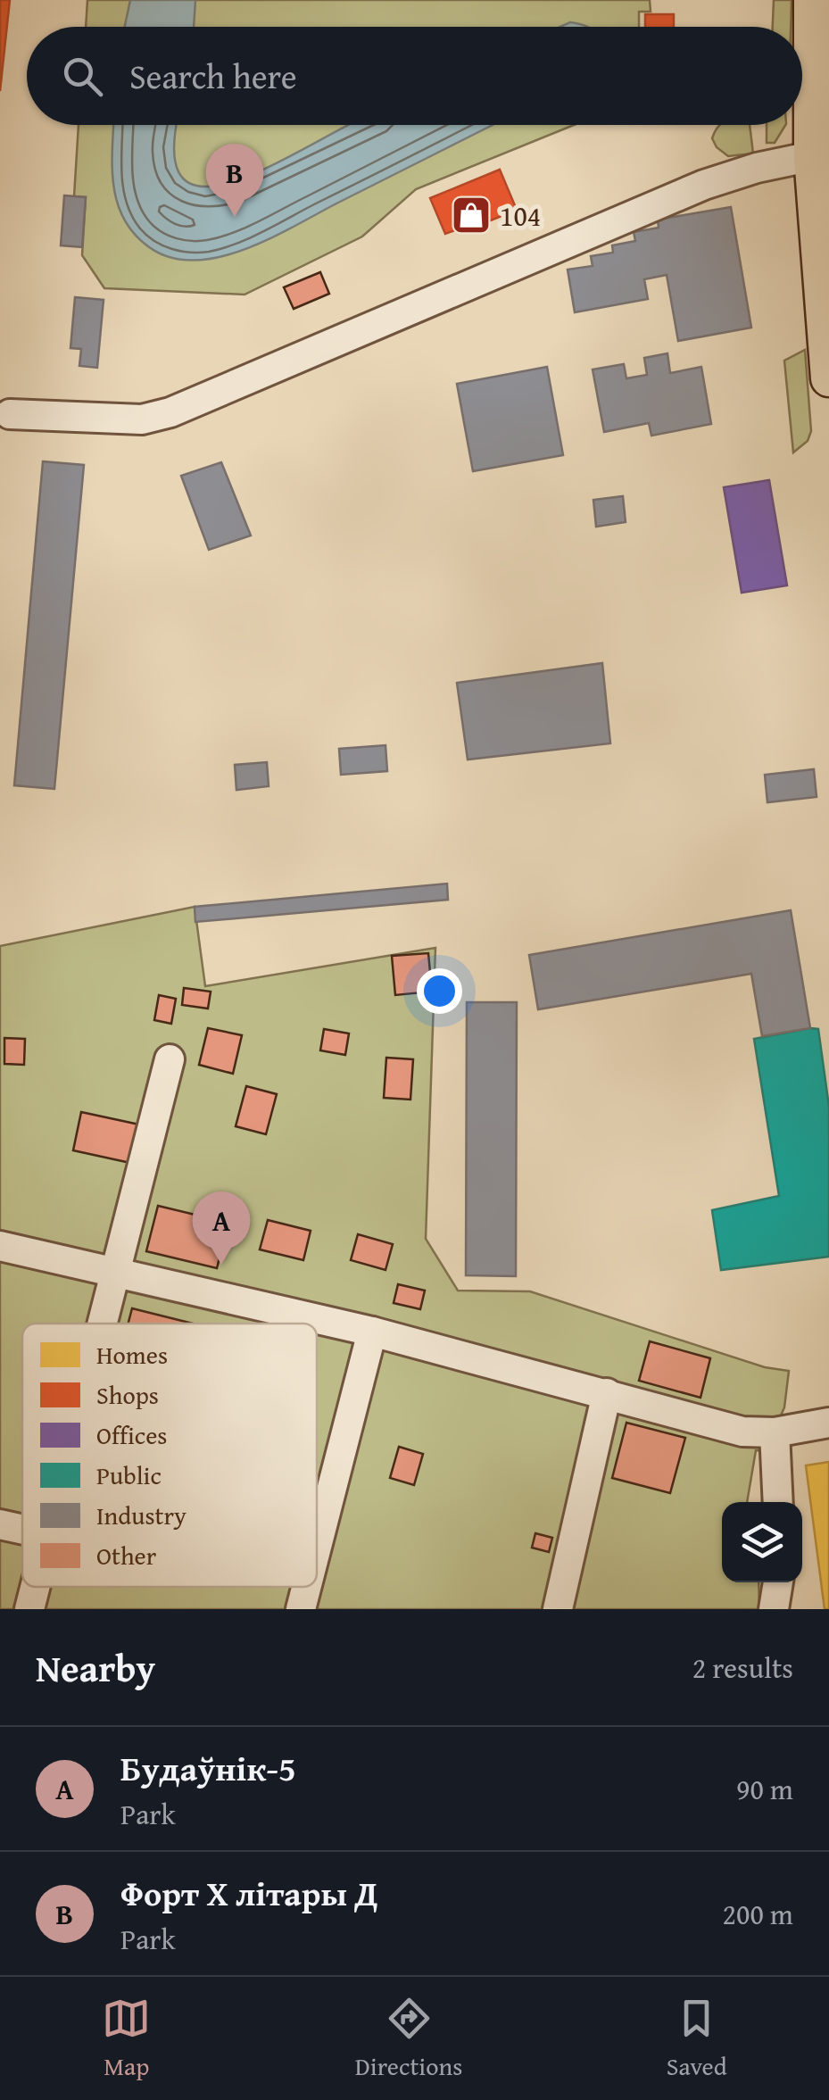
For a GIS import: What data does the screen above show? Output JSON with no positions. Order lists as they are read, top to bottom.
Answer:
{
  "places": {
    "shop": ["104"]
  },
  "legend": [
    "Homes",
    "Shops",
    "Offices",
    "Public",
    "Industry",
    "Other"
  ],
  "page": {
    "search": "Search here",
    "pins": ["B", "A"],
    "heading": ["Nearby", "2 results"],
    "list": [
      {
        "mark": "A",
        "name": "Будаўнік-5",
        "note": "Park",
        "value": "90 m"
      },
      {
        "mark": "B",
        "name": "Форт X літары Д",
        "note": "Park",
        "value": "200 m"
      }
    ],
    "nav": ["Map", "Directions", "Saved"]
  }
}
